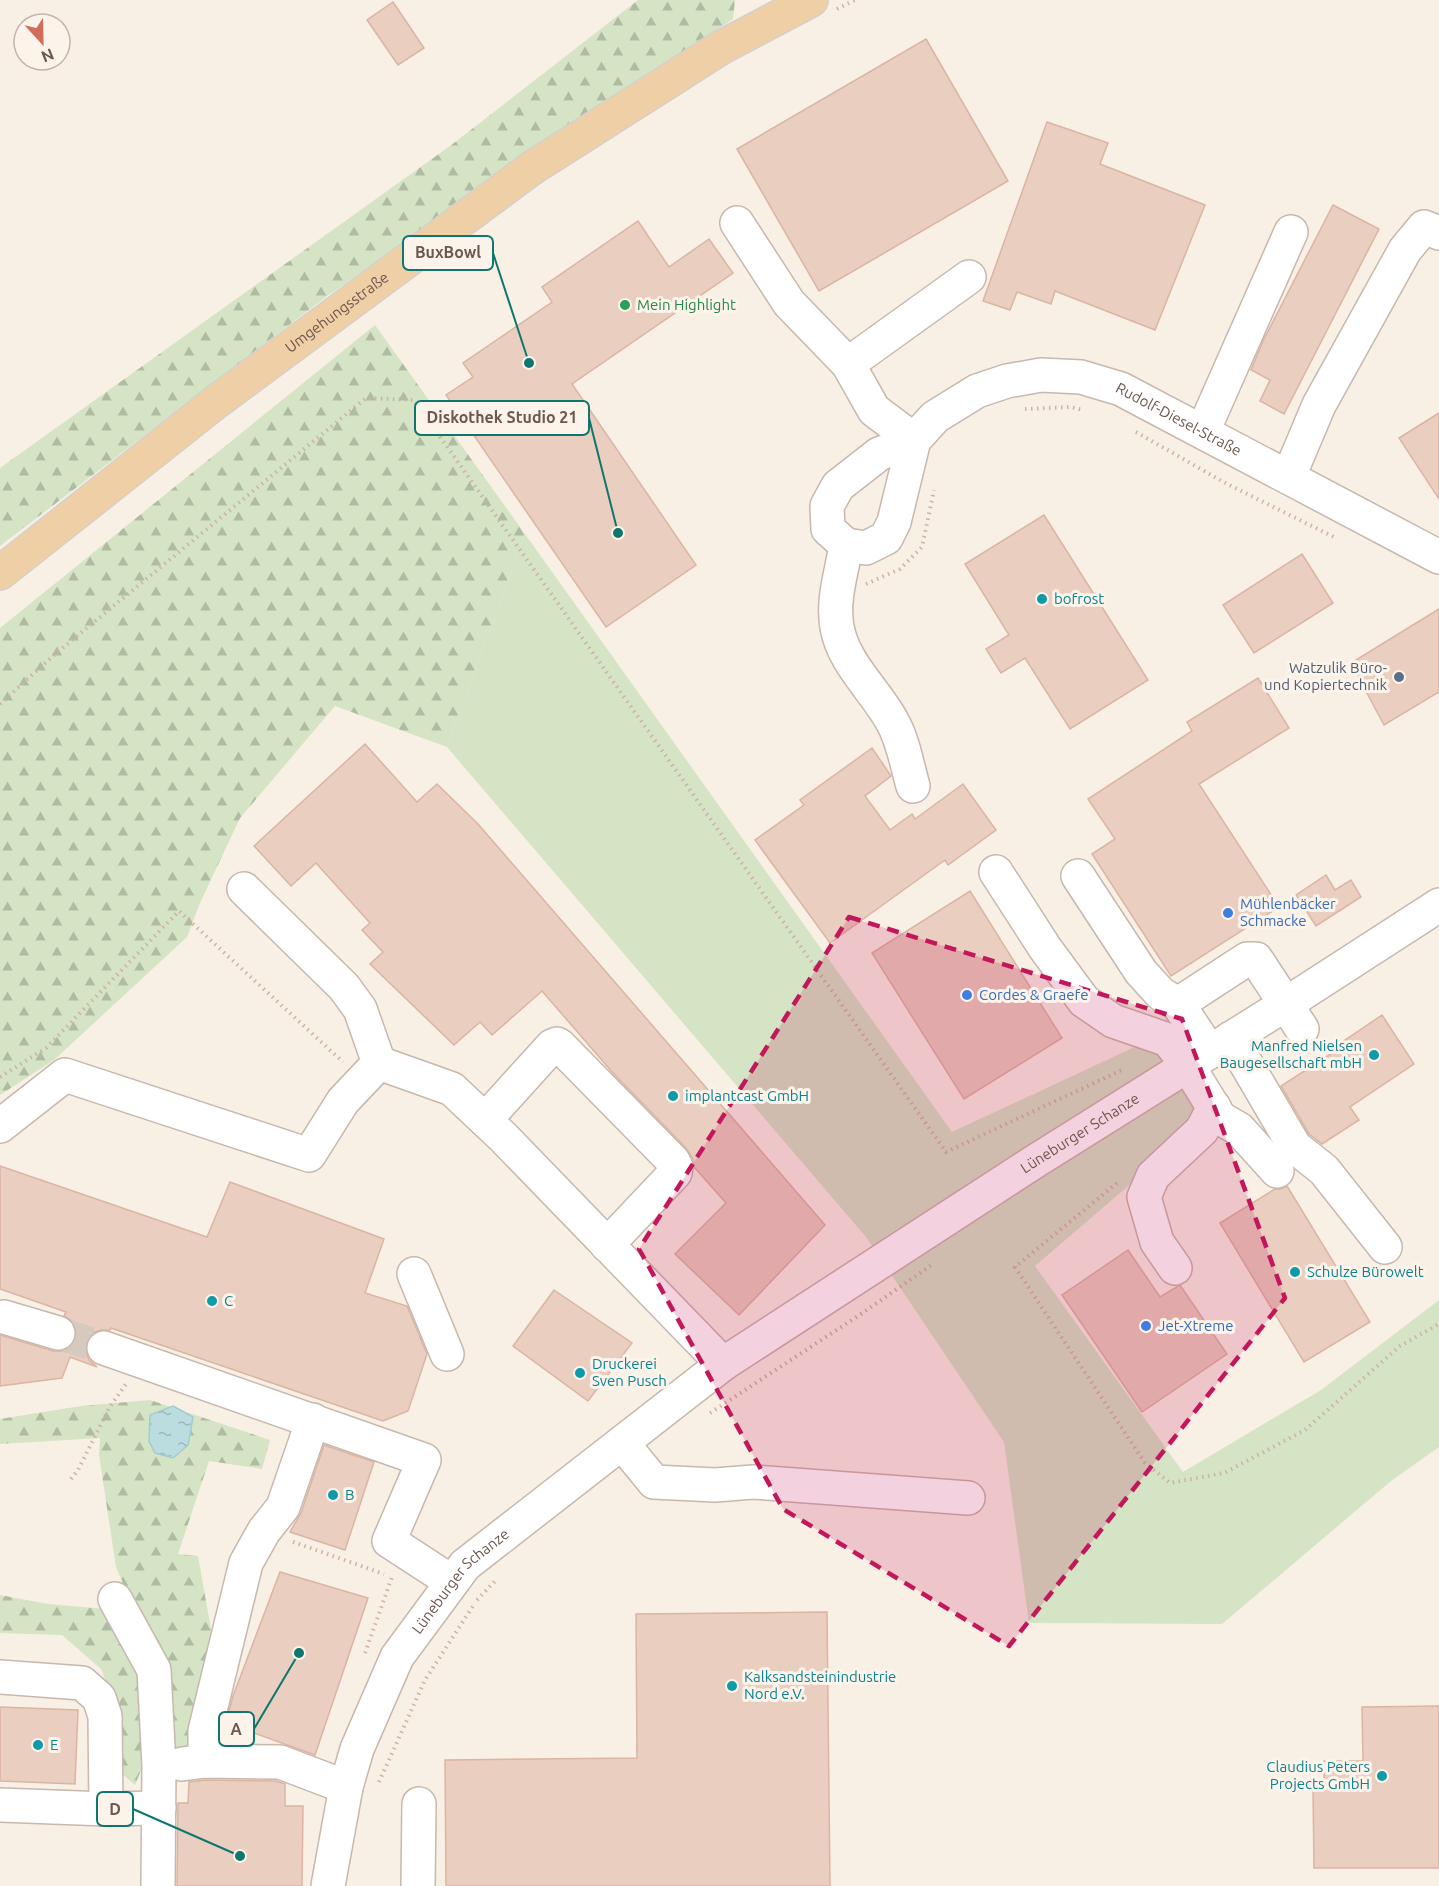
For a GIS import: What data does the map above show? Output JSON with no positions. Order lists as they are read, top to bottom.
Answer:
{
  "streets": {
    "main road": ["Umgehungsstraße"],
    "street": ["Rudolf-Diesel-Straße", "Lüneburger Schanze"]
  },
  "places": [
    "Mein Highlight",
    "BuxBowl",
    "Diskothek Studio 21",
    "bofrost",
    "Watzulik Büro- und Kopiertechnik",
    "Mühlenbäcker Schmacke",
    "Cordes & Graefe",
    "Manfred Nielsen Baugesellschaft mbH",
    "implantcast GmbH",
    "Schulze Bürowelt",
    "C",
    "Jet-Xtreme",
    "Druckerei Sven Pusch",
    "B",
    "A",
    "Kalksandsteinindustrie Nord e.V.",
    "E",
    "Claudius Peters Projects GmbH",
    "D"
  ],
  "north": "bottom"
}
